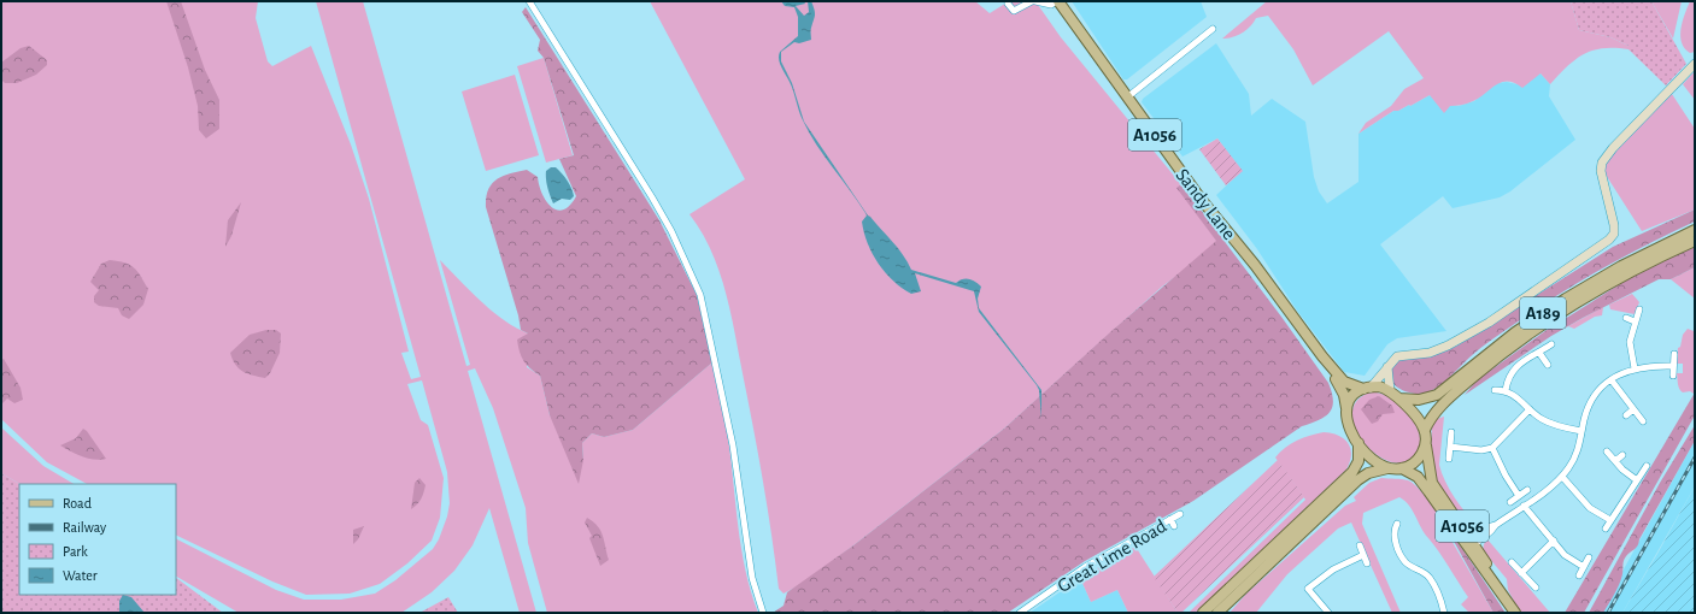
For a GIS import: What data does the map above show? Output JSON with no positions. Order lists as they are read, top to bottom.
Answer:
{
  "streets": {
    "main road": ["A1056", "Sandy Lane", "A189"],
    "street": ["Great Lime Road"]
  },
  "crossings": [
    ["A1056", "Sandy Lane"],
    ["A1056", "A189"],
    ["Sandy Lane", "A189"]
  ],
  "legend": [
    "Road",
    "Railway",
    "Park",
    "Water"
  ]
}
